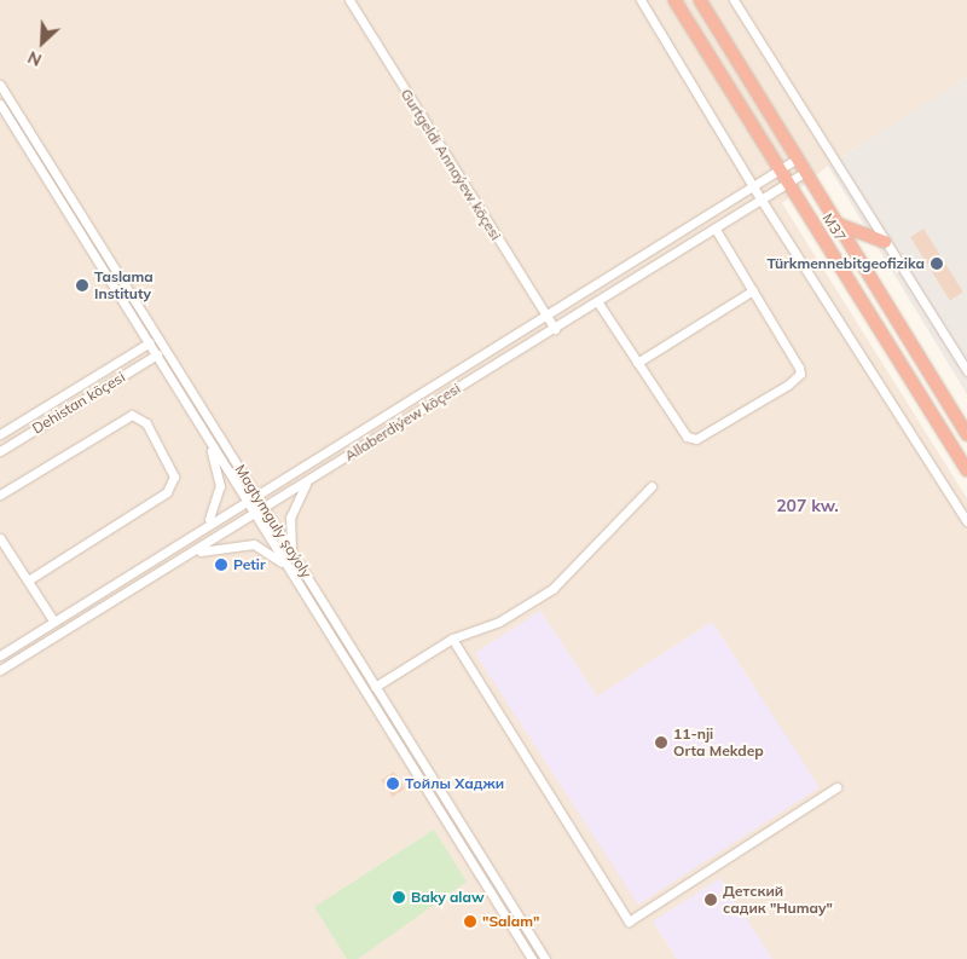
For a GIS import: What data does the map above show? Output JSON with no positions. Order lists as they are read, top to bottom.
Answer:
{
  "streets": {
    "highway": ["M37"],
    "street": [
      "Gurtgeldi Annaýew köçesi",
      "Dehistan köçesi",
      "Allaberdiýew köçesi",
      "Magtymguly şaýoly"
    ]
  },
  "crossings": [
    ["Gurtgeldi Annaýew köçesi", "Allaberdiýew köçesi"],
    ["M37", "Allaberdiýew köçesi"],
    ["Dehistan köçesi", "Magtymguly şaýoly"],
    ["Allaberdiýew köçesi", "Magtymguly şaýoly"]
  ],
  "districts": ["207 kw."],
  "places": [
    "Türkmennebitgeofizika",
    "Taslama Instituty",
    "Petir",
    "11-nji Orta Mekdep",
    "Тойлы Хаджи",
    "Baky alaw",
    "Детский садик \"Humay\"",
    "\"Salam\""
  ],
  "north": "bottom left"
}
